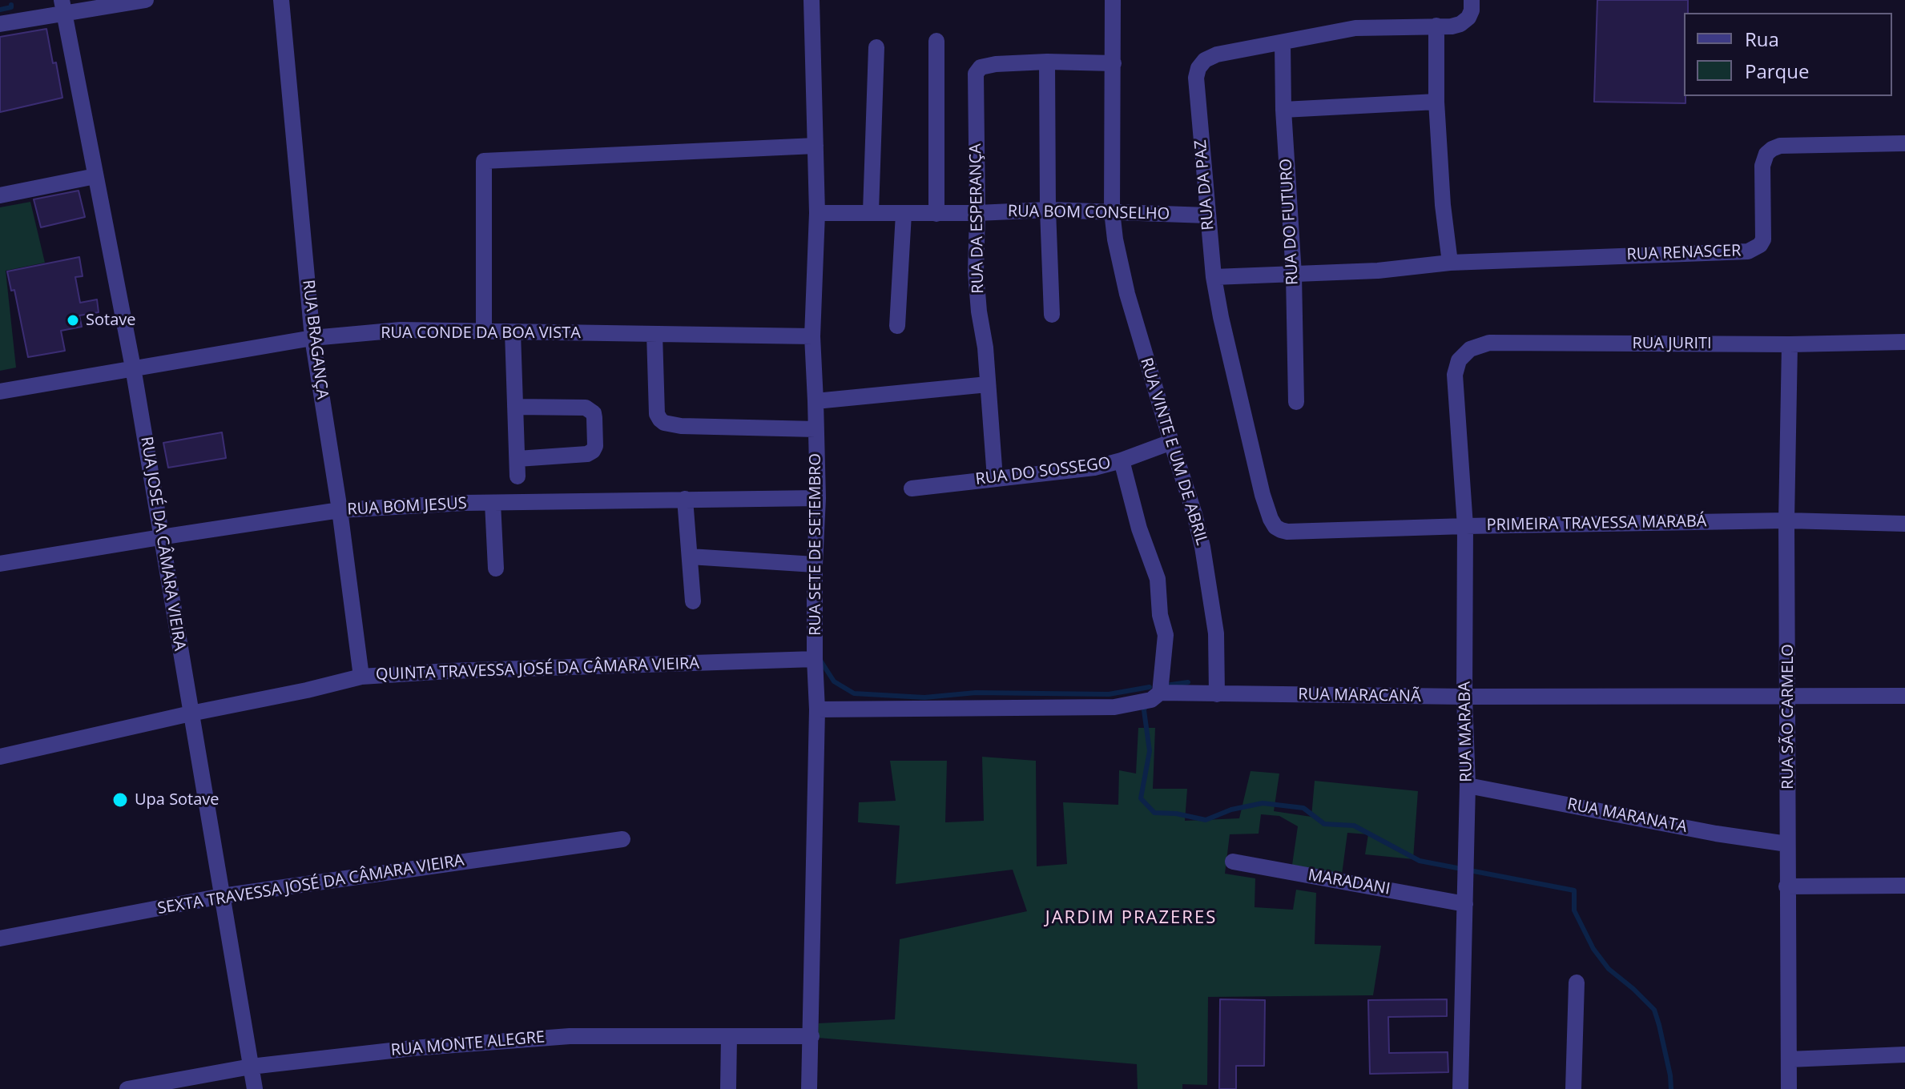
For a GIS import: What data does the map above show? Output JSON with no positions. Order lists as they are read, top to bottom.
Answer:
{
  "streets": {
    "street": [
      "RUA DA PAZ",
      "RUA BOM CONSELHO",
      "RUA DA ESPERANÇA",
      "RUA DO FUTURO",
      "RUA RENASCER",
      "RUA CONDE DA BOA VISTA",
      "RUA BRAGANÇA",
      "RUA JURITI",
      "RUA VINTE E UM DE ABRIL",
      "RUA DO SOSSEGO",
      "RUA BOM JESUS",
      "PRIMEIRA TRAVESSA MARABÁ",
      "RUA JOSÉ DA CÂMARA VIEIRA",
      "RUA SETE DE SETEMBRO",
      "QUINTA TRAVESSA JOSÉ DA CÂMARA VIEIRA",
      "RUA MARACANÃ",
      "RUA SÃO CARMELO",
      "RUA MARABA",
      "RUA MARANATA",
      "MARADANI",
      "SEXTA TRAVESSA JOSÉ DA CÂMARA VIEIRA",
      "RUA MONTE ALEGRE"
    ]
  },
  "crossings": [
    ["RUA DA PAZ", "RUA BOM CONSELHO"],
    ["RUA DA PAZ", "RUA DO FUTURO"],
    ["RUA DA PAZ", "PRIMEIRA TRAVESSA MARABÁ"],
    ["RUA BOM CONSELHO", "RUA DA ESPERANÇA"],
    ["RUA BOM CONSELHO", "RUA VINTE E UM DE ABRIL"],
    ["RUA BOM CONSELHO", "RUA SETE DE SETEMBRO"],
    ["RUA DA ESPERANÇA", "RUA DO SOSSEGO"],
    ["RUA CONDE DA BOA VISTA", "RUA BRAGANÇA"],
    ["RUA CONDE DA BOA VISTA", "RUA JOSÉ DA CÂMARA VIEIRA"],
    ["RUA CONDE DA BOA VISTA", "RUA SETE DE SETEMBRO"],
    ["RUA BRAGANÇA", "RUA BOM JESUS"],
    ["RUA BRAGANÇA", "QUINTA TRAVESSA JOSÉ DA CÂMARA VIEIRA"],
    ["RUA JURITI", "RUA SÃO CARMELO"],
    ["RUA JURITI", "RUA MARABA"],
    ["RUA VINTE E UM DE ABRIL", "RUA DO SOSSEGO"],
    ["RUA VINTE E UM DE ABRIL", "RUA MARACANÃ"],
    ["RUA BOM JESUS", "RUA JOSÉ DA CÂMARA VIEIRA"],
    ["RUA BOM JESUS", "RUA SETE DE SETEMBRO"],
    ["PRIMEIRA TRAVESSA MARABÁ", "RUA SÃO CARMELO"],
    ["PRIMEIRA TRAVESSA MARABÁ", "RUA MARABA"],
    ["RUA JOSÉ DA CÂMARA VIEIRA", "QUINTA TRAVESSA JOSÉ DA CÂMARA VIEIRA"],
    ["RUA JOSÉ DA CÂMARA VIEIRA", "SEXTA TRAVESSA JOSÉ DA CÂMARA VIEIRA"],
    ["RUA JOSÉ DA CÂMARA VIEIRA", "RUA MONTE ALEGRE"],
    ["RUA SETE DE SETEMBRO", "QUINTA TRAVESSA JOSÉ DA CÂMARA VIEIRA"],
    ["RUA SETE DE SETEMBRO", "RUA MARACANÃ"],
    ["RUA SETE DE SETEMBRO", "RUA MONTE ALEGRE"],
    ["RUA MARACANÃ", "RUA SÃO CARMELO"],
    ["RUA MARACANÃ", "RUA MARABA"],
    ["RUA SÃO CARMELO", "RUA MARANATA"],
    ["RUA MARABA", "RUA MARANATA"],
    ["RUA MARABA", "MARADANI"]
  ],
  "districts": ["JARDIM PRAZERES"],
  "places": ["Sotave", "Upa Sotave"],
  "legend": ["Rua", "Parque"]
}
